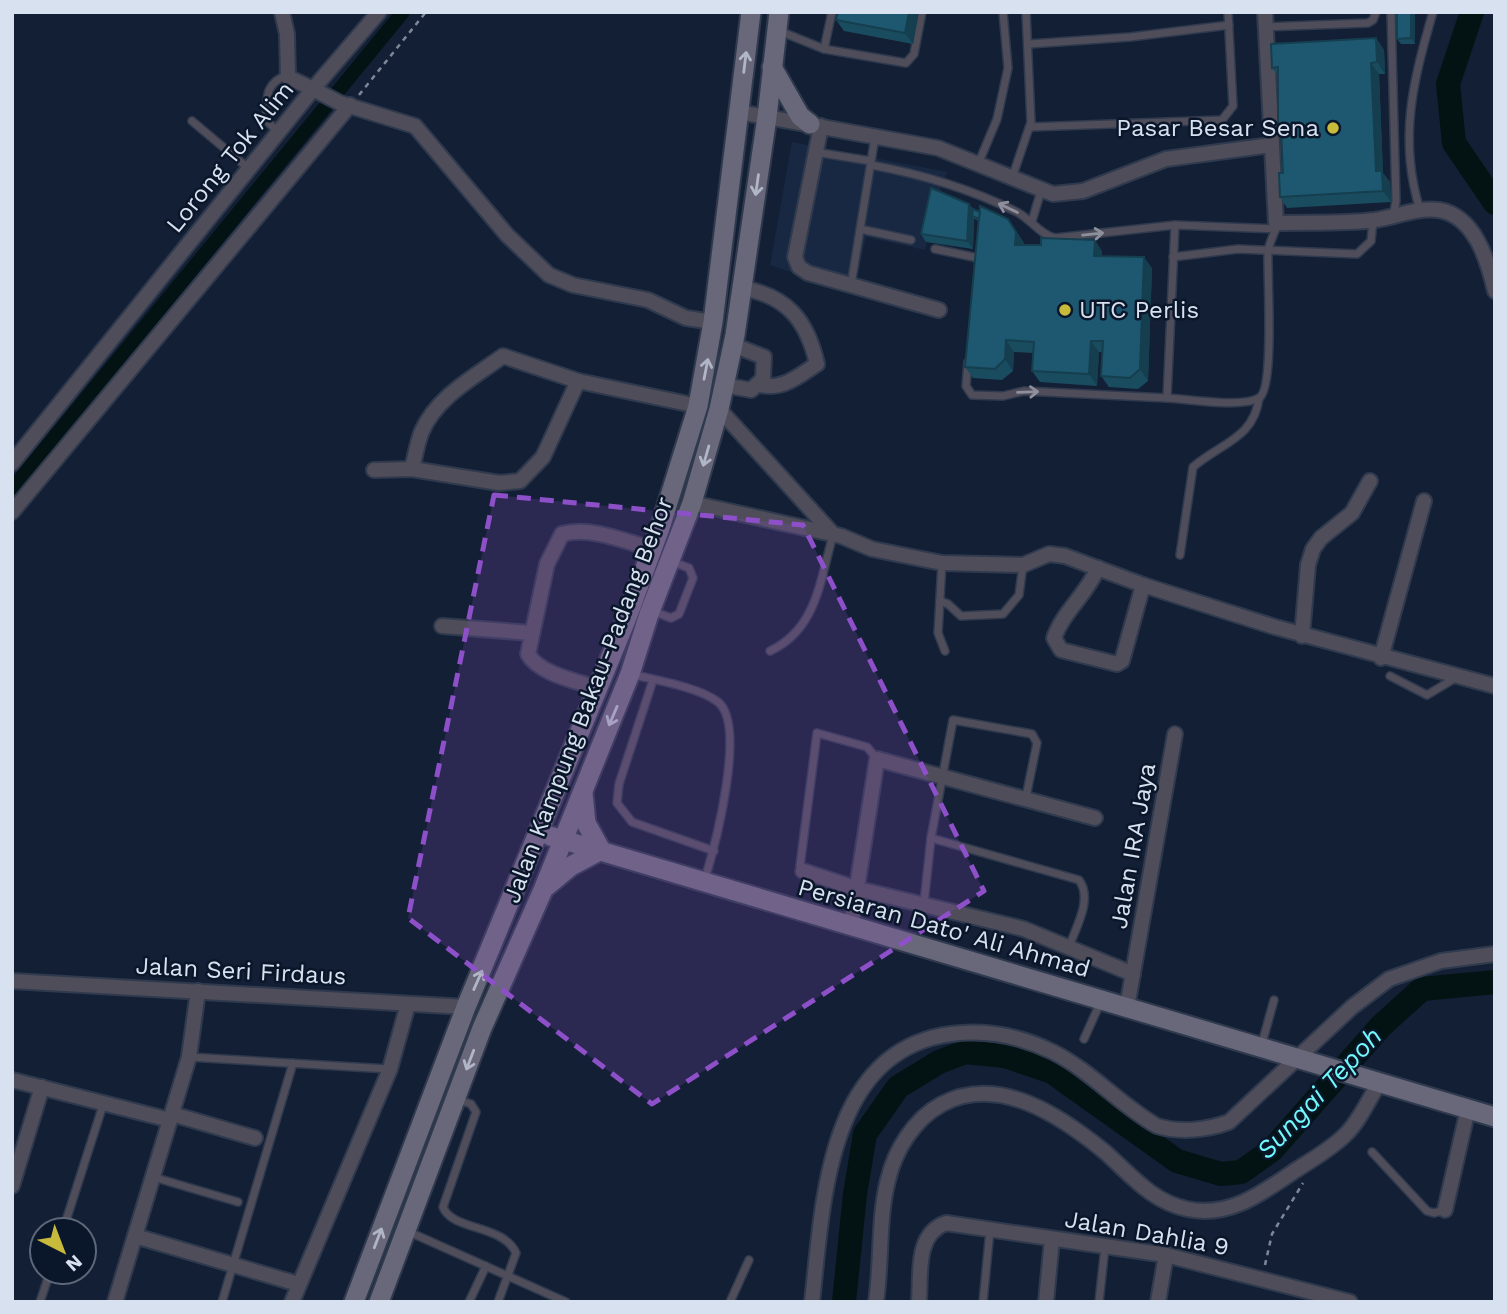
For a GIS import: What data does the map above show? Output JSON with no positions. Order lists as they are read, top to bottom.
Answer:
{
  "streets": {
    "street": [
      "Lorong Tok Alim",
      "Jalan Kampung Bakau-Padang Behor",
      "Jalan IRA Jaya",
      "Persiaran Dato' Ali Ahmad",
      "Jalan Seri Firdaus",
      "Jalan Dahlia 9"
    ]
  },
  "crossings": [
    ["Lorong Tok Alim", "Jalan Kampung Bakau-Padang Behor"],
    ["Jalan Kampung Bakau-Padang Behor", "Persiaran Dato' Ali Ahmad"],
    ["Jalan Kampung Bakau-Padang Behor", "Jalan Seri Firdaus"],
    ["Jalan IRA Jaya", "Persiaran Dato' Ali Ahmad"]
  ],
  "water": ["Sungai Tepoh"],
  "places": ["Pasar Besar Sena", "UTC Perlis"],
  "north": "bottom right"
}
